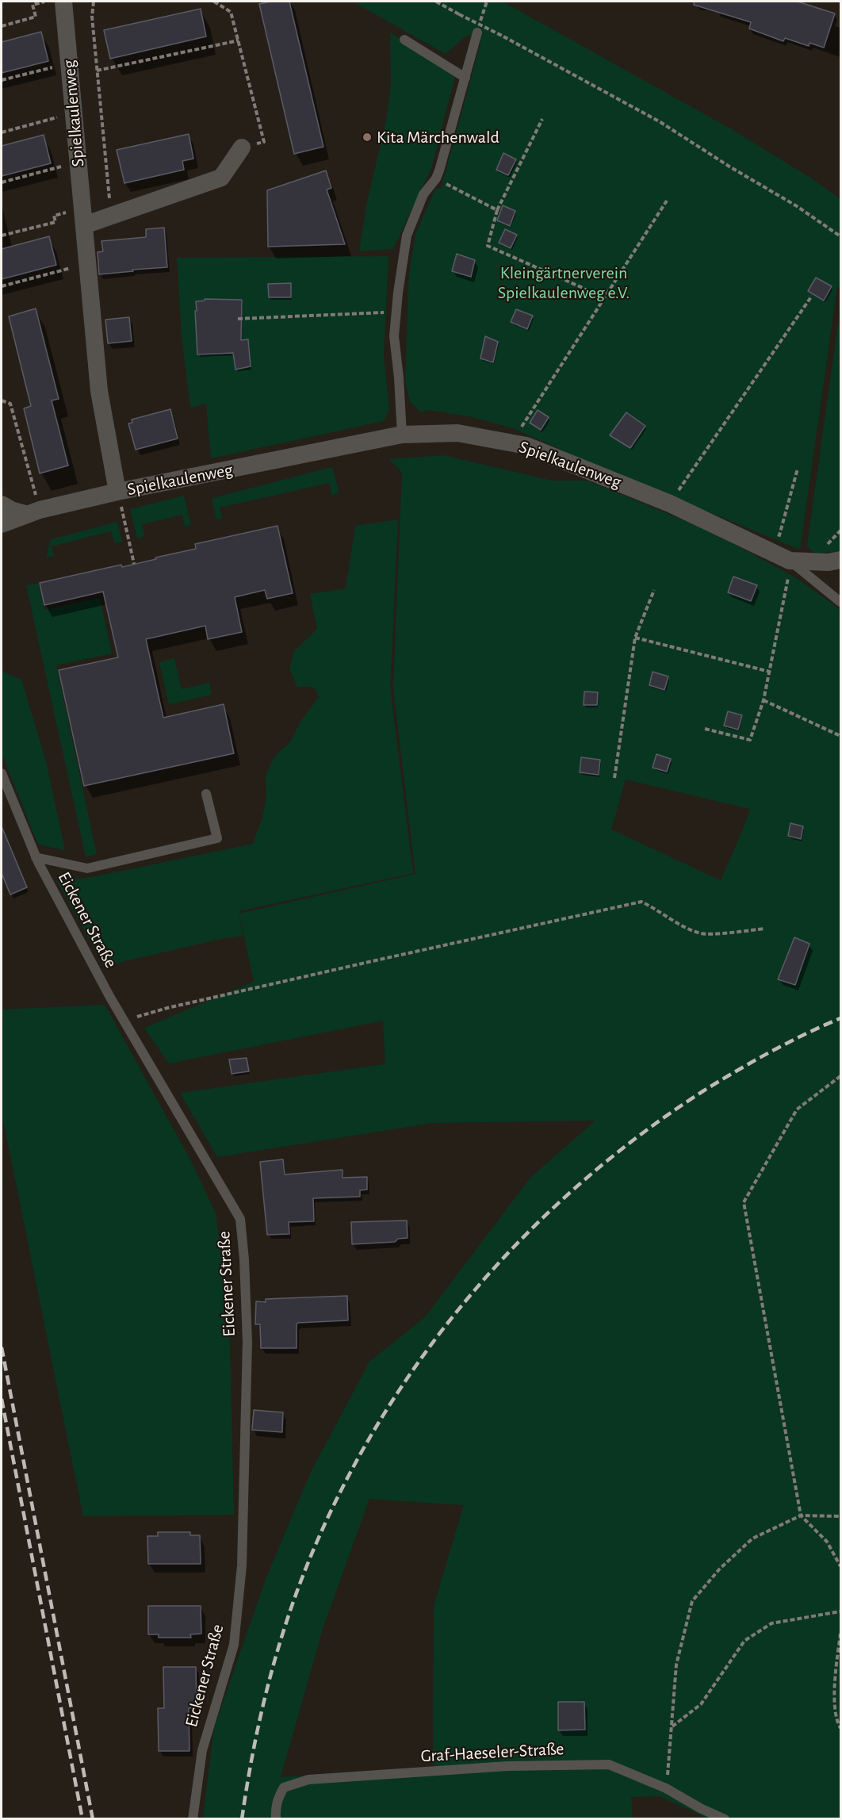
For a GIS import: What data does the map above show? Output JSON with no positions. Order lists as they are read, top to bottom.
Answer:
{
  "streets": {
    "street": ["Spielkaulenweg"],
    "lane": ["Eickener Straße", "Graf-Haeseler-Straße"]
  },
  "parks": ["Kleingärtnerverein Spielkaulenweg e.V."],
  "places": ["Kita Märchenwald"]
}
